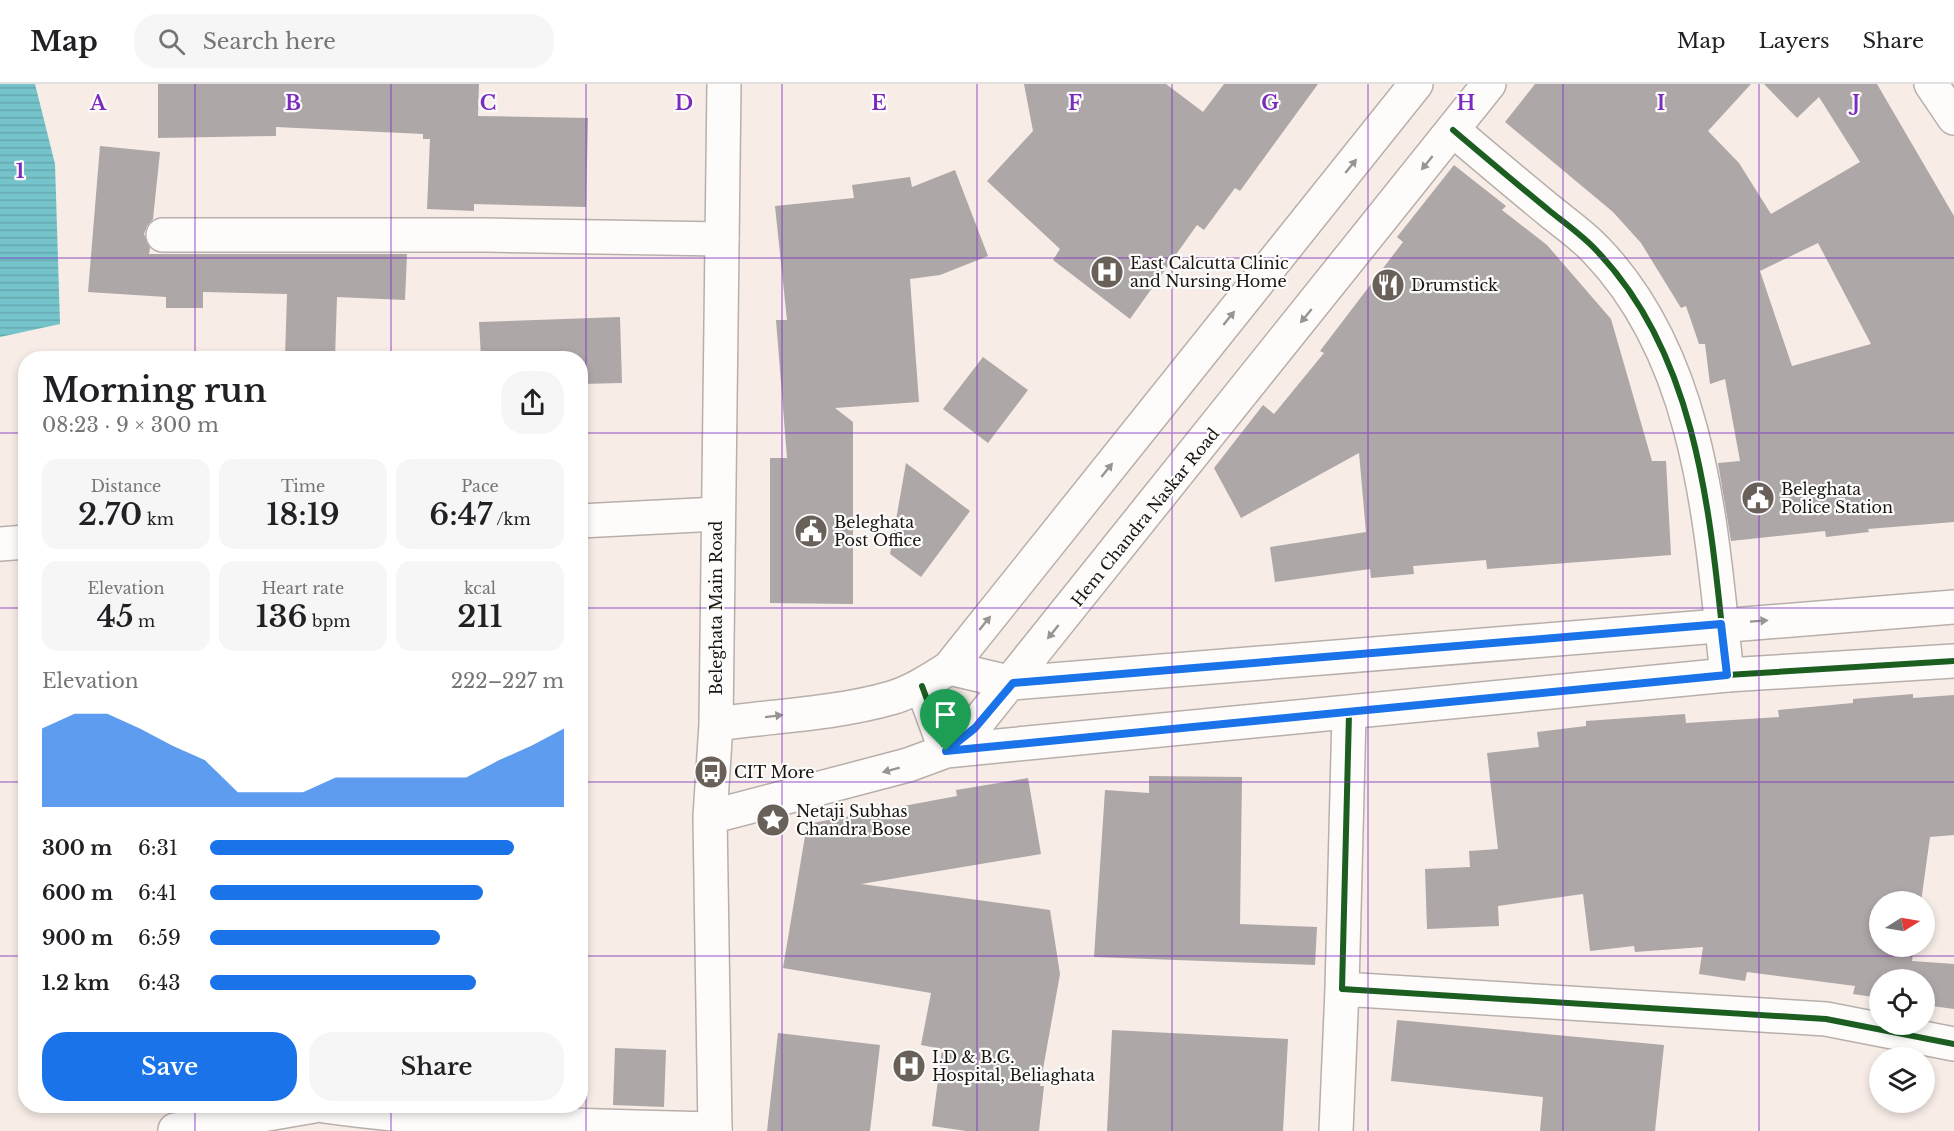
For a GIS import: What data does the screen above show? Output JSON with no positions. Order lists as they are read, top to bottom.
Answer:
{
  "streets": {
    "street": ["Hem Chandra Naskar Road", "Beleghata Main Road"]
  },
  "crossings": [
    ["Hem Chandra Naskar Road", "Beleghata Main Road"]
  ],
  "places": {
    "hospital": ["East Calcutta Clinic and Nursing Home", "I.D & B.G. Hospital, Beliaghata"],
    "restaurant": ["Drumstick"],
    "public building": ["Beleghata Police Station", "Beleghata Post Office"],
    "bus stop": ["CIT More"],
    "place": ["Netaji Subhas Chandra Bose"]
  },
  "north": "right",
  "page": {
    "header": "Map",
    "search": "Search here",
    "nav": ["Map", "Layers", "Share"],
    "heading": ["Morning run", "08:23 · 9 × 300 m"],
    "stats": [
      ["Distance", "2.70 km"],
      ["Time", "18:19"],
      ["Pace", "6:47 /km"],
      ["Elevation", "45 m"],
      ["Heart rate", "136 bpm"],
      ["kcal", "211"]
    ],
    "chart": ["Elevation", "222–227 m"],
    "list": [
      {
        "name": "300 m",
        "note": "6:31"
      },
      {
        "name": "600 m",
        "note": "6:41"
      },
      {
        "name": "900 m",
        "note": "6:59"
      },
      {
        "name": "1.2 km",
        "note": "6:43"
      }
    ],
    "buttons": ["Save", "Share"]
  },
  "grid": {
    "columns": [
      "A",
      "B",
      "C",
      "D",
      "E",
      "F",
      "G",
      "H",
      "I",
      "J"
    ],
    "rows": ["1"]
  }
}
